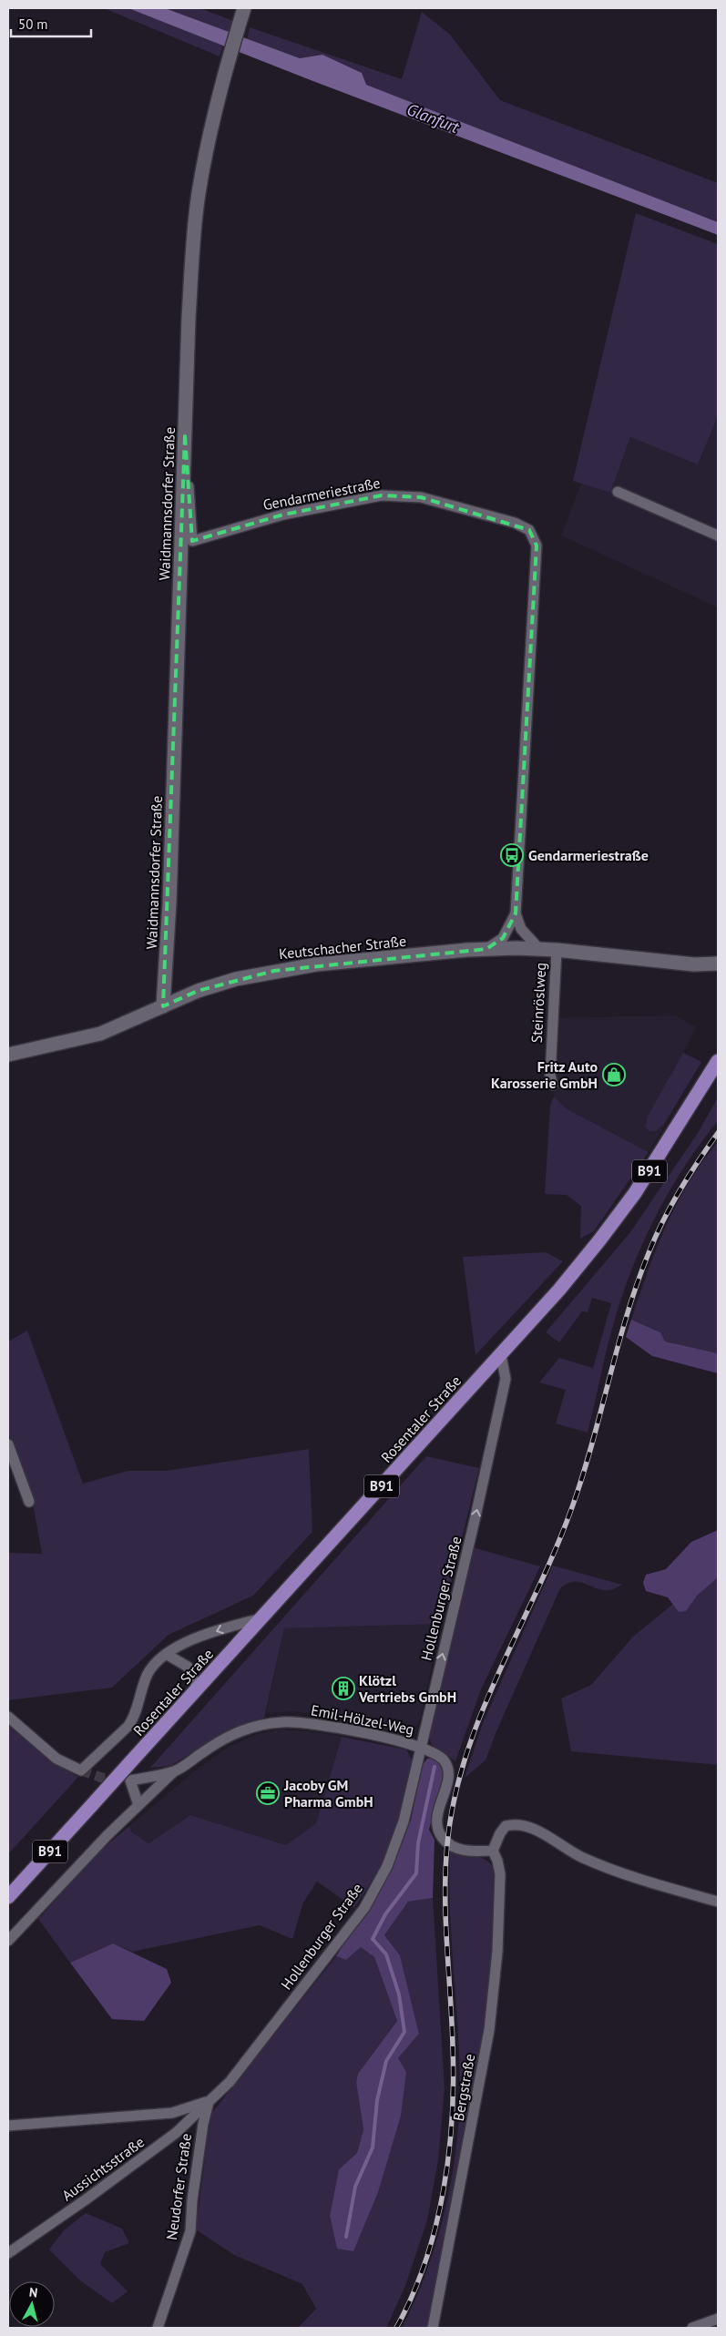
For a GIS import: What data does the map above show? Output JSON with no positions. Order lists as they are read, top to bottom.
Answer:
{
  "streets": {
    "main road": ["B91", "Rosentaler Straße"],
    "street": [
      "Gendarmeriestraße",
      "Waidmannsdorfer Straße",
      "Keutschacher Straße",
      "Steinröslweg",
      "Hollenburger Straße",
      "Emil-Hölzel-Weg",
      "Bergstraße",
      "Aussichtsstraße",
      "Neudorfer Straße"
    ]
  },
  "crossings": [
    ["Gendarmeriestraße", "Waidmannsdorfer Straße"],
    ["Gendarmeriestraße", "Keutschacher Straße"],
    ["Waidmannsdorfer Straße", "Keutschacher Straße"],
    ["Keutschacher Straße", "Steinröslweg"],
    ["Rosentaler Straße", "Hollenburger Straße"],
    ["Hollenburger Straße", "Emil-Hölzel-Weg"],
    ["Hollenburger Straße", "Aussichtsstraße"],
    ["Hollenburger Straße", "Neudorfer Straße"],
    ["Emil-Hölzel-Weg", "Bergstraße"],
    ["Aussichtsstraße", "Neudorfer Straße"]
  ],
  "one_way": ["Hollenburger Straße"],
  "water": ["Glanfurt"],
  "places": {
    "bus stop": ["Gendarmeriestraße"],
    "shop": ["Fritz Auto Karosserie GmbH"],
    "building": ["Klötzl Vertriebs GmbH"],
    "office": ["Jacoby GM Pharma GmbH"]
  },
  "scale_bar": "50 m",
  "north": "top"
}
